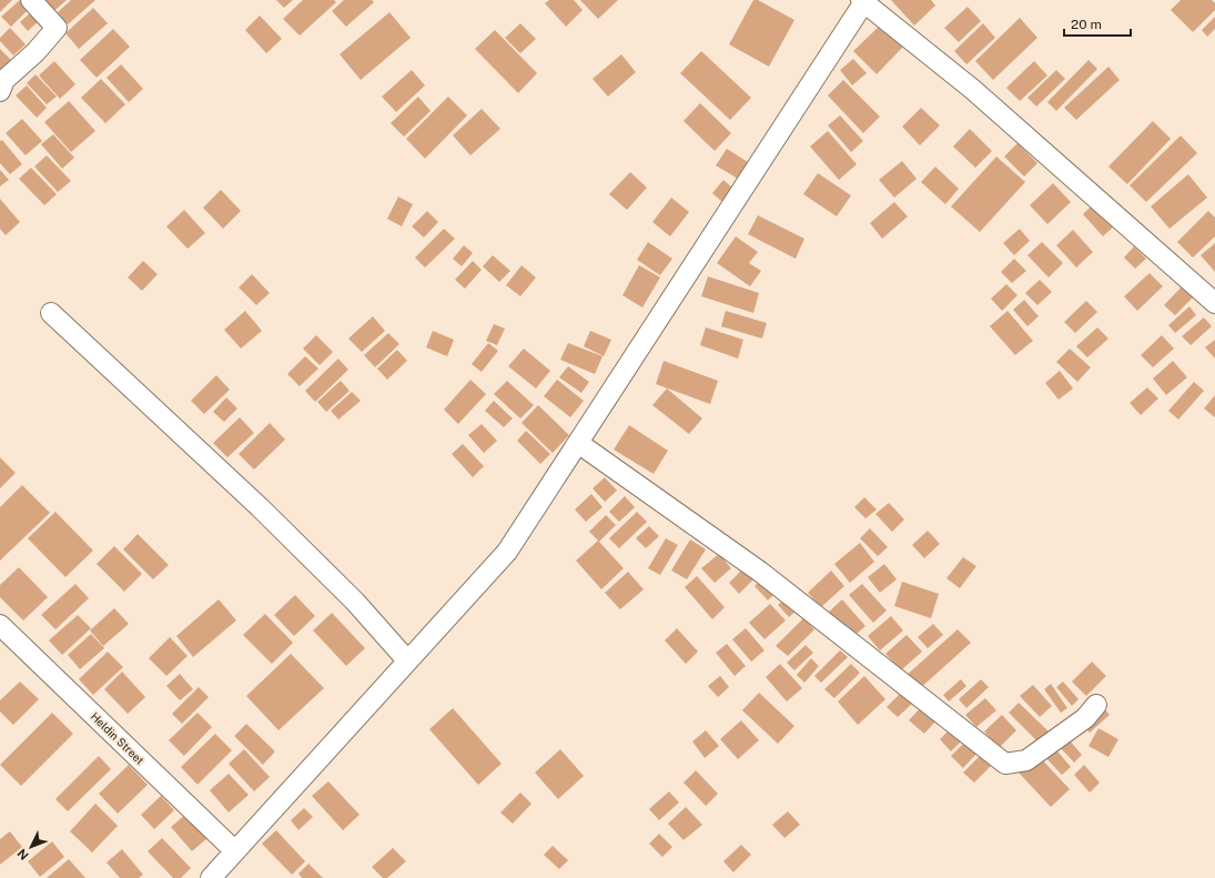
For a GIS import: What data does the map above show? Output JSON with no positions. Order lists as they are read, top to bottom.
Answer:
{
  "streets": {
    "street": ["Heldin Street"]
  },
  "scale_bar": "20 m",
  "north": "bottom left"
}
